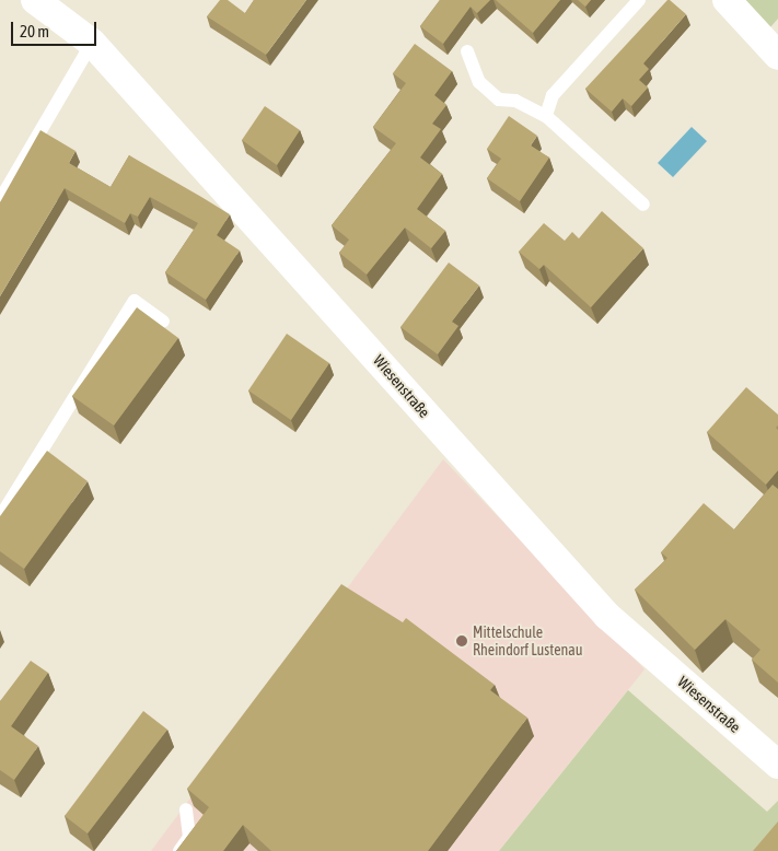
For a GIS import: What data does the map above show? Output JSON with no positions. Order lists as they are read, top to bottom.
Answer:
{
  "streets": {
    "street": ["Wiesenstraße"]
  },
  "places": ["Mittelschule Rheindorf Lustenau"],
  "scale_bar": "20 m"
}
